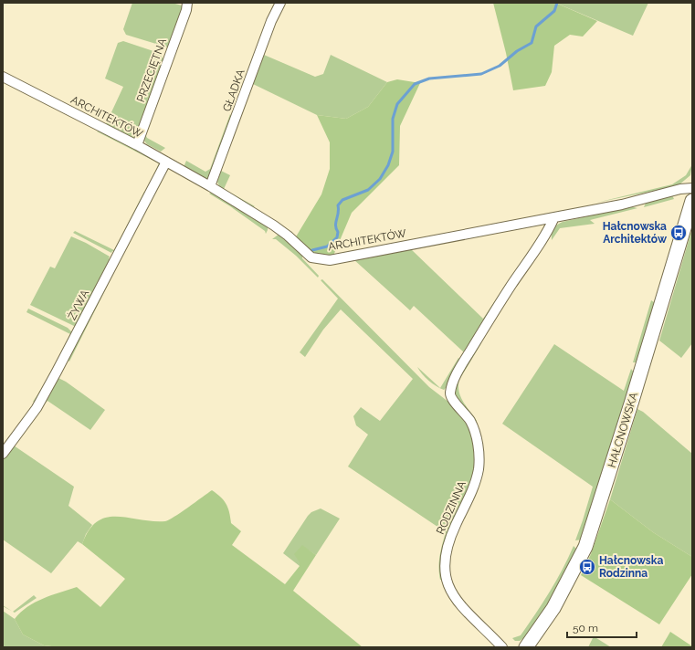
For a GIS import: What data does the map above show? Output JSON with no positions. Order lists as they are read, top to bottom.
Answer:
{
  "streets": {
    "street": [
      "PRZECIĘTNA",
      "GŁADKA",
      "ARCHITEKTÓW",
      "ŻYWA",
      "HAŁCNOWSKA",
      "RODZINNA"
    ]
  },
  "crossings": [
    ["PRZECIĘTNA", "ARCHITEKTÓW"],
    ["GŁADKA", "ARCHITEKTÓW"],
    ["ARCHITEKTÓW", "ŻYWA"],
    ["ARCHITEKTÓW", "RODZINNA"]
  ],
  "places": {
    "bus stop": ["Hałcnowska Architektów", "Hałcnowska Rodzinna"]
  },
  "scale_bar": "50 m"
}
